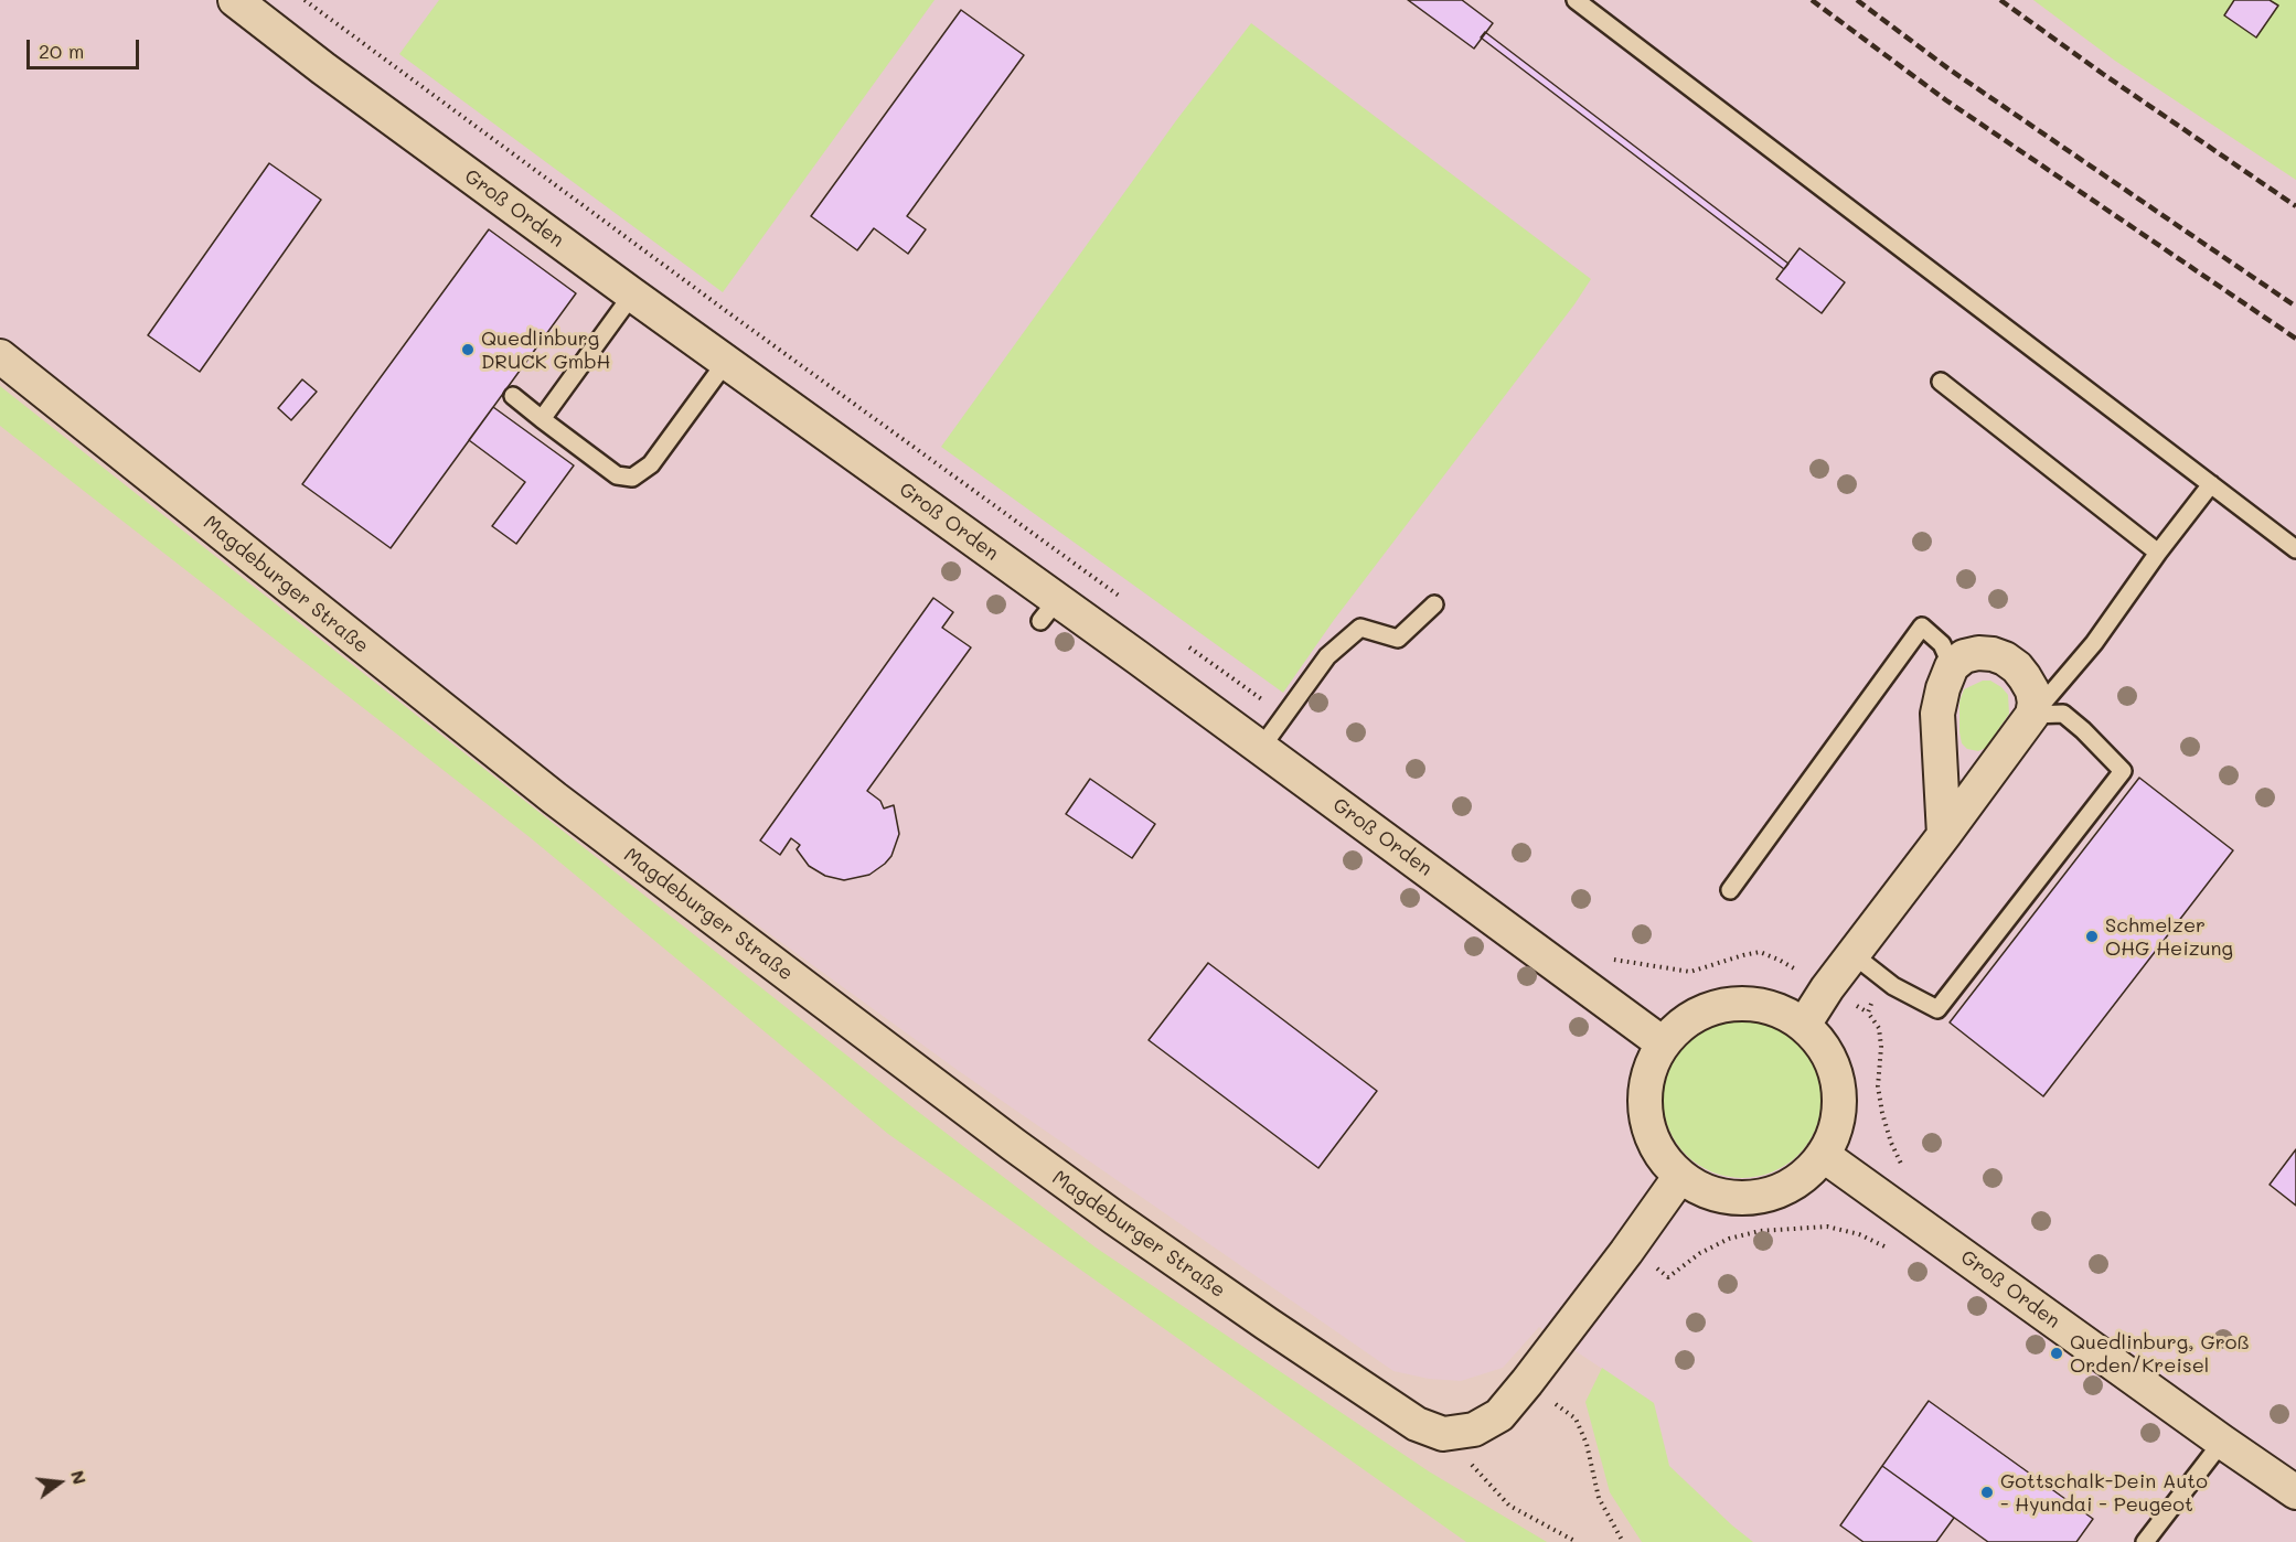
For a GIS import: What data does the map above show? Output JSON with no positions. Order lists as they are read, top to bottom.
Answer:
{
  "streets": {
    "street": ["Groß Orden", "Magdeburger Straße"]
  },
  "places": [
    "Quedlinburg DRUCK GmbH",
    "Schmelzer OHG Heizung",
    "Quedlinburg, Groß Orden/Kreisel",
    "Gottschalk-Dein Auto - Hyundai - Peugeot"
  ],
  "scale_bar": "20 m",
  "north": "right"
}
